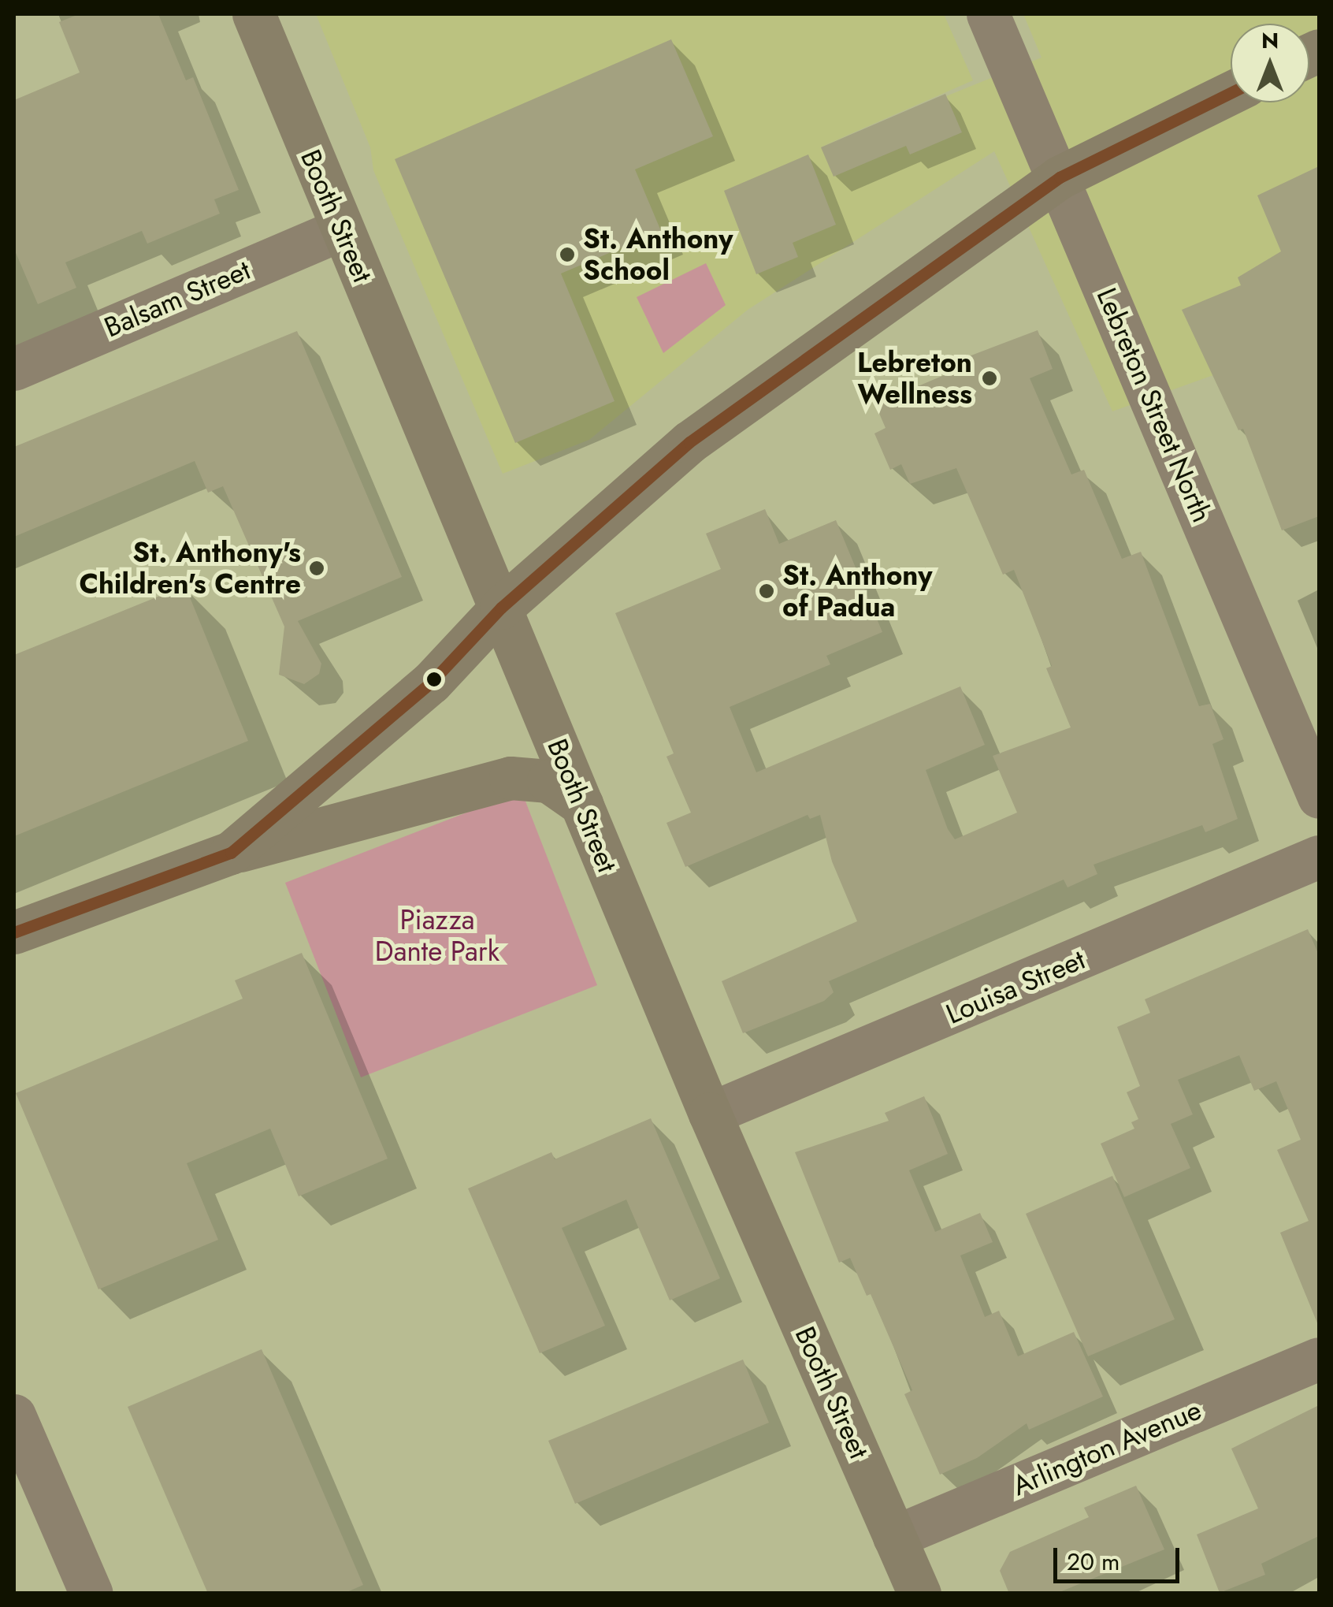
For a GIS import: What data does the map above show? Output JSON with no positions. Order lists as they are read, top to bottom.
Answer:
{
  "streets": {
    "main road": ["Booth Street"],
    "street": [
      "Balsam Street",
      "Lebreton Street North",
      "Louisa Street",
      "Arlington Avenue"
    ]
  },
  "crossings": [
    ["Booth Street", "Balsam Street"],
    ["Booth Street", "Louisa Street"],
    ["Booth Street", "Arlington Avenue"]
  ],
  "parks": ["Piazza Dante Park"],
  "places": [
    "St. Anthony School",
    "Lebreton Wellness",
    "St. Anthony's Children's Centre",
    "St. Anthony of Padua"
  ],
  "scale_bar": "20 m",
  "north": "top"
}
